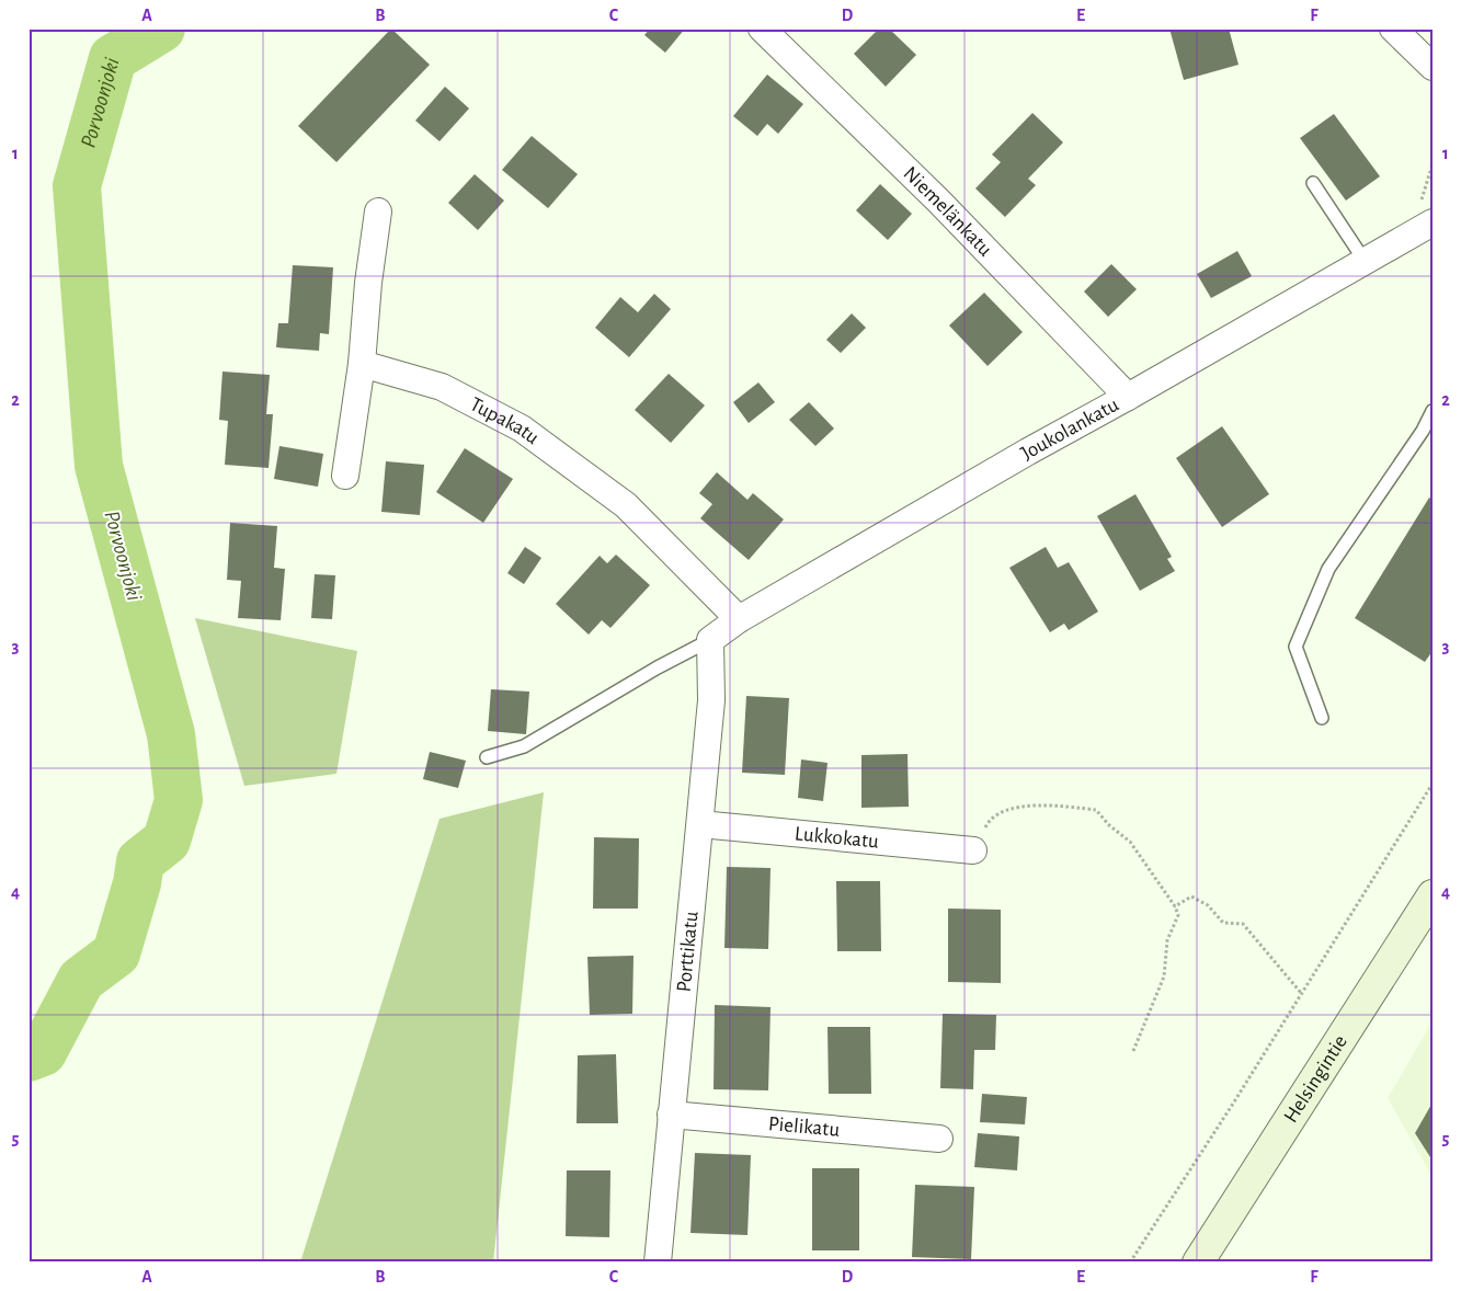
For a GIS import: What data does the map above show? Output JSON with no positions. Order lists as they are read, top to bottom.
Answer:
{
  "streets": {
    "main road": ["Helsingintie"],
    "street": [
      "Niemelänkatu",
      "Tupakatu",
      "Joukolankatu",
      "Lukkokatu",
      "Porttikatu",
      "Pielikatu"
    ]
  },
  "crossings": [
    ["Niemelänkatu", "Joukolankatu"],
    ["Tupakatu", "Joukolankatu"],
    ["Joukolankatu", "Porttikatu"],
    ["Lukkokatu", "Porttikatu"],
    ["Porttikatu", "Pielikatu"]
  ],
  "water": ["Porvoonjoki"],
  "grid": {
    "columns": [
      "A",
      "B",
      "C",
      "D",
      "E",
      "F"
    ],
    "rows": [
      "1",
      "2",
      "3",
      "4",
      "5"
    ]
  }
}
